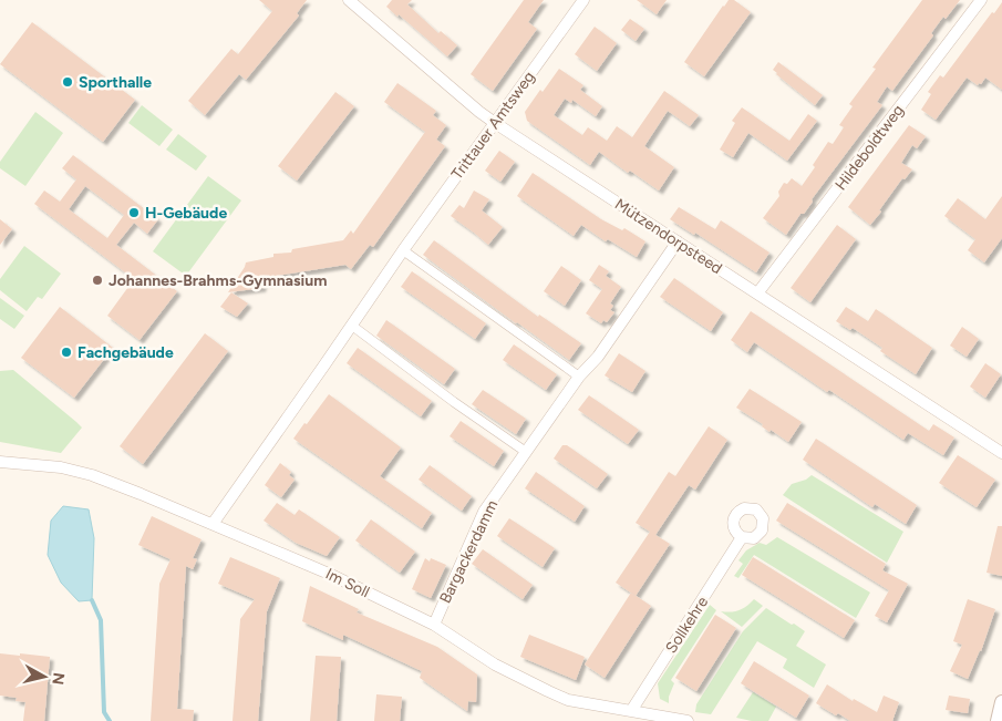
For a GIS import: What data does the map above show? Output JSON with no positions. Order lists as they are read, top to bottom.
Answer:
{
  "streets": {
    "street": [
      "Trittauer Amtsweg",
      "Hildeboldtweg",
      "Mützendorpsteed",
      "Bargackerdamm",
      "Im Soll",
      "Sollkehre"
    ]
  },
  "crossings": [
    ["Trittauer Amtsweg", "Mützendorpsteed"],
    ["Trittauer Amtsweg", "Im Soll"],
    ["Hildeboldtweg", "Mützendorpsteed"],
    ["Mützendorpsteed", "Bargackerdamm"],
    ["Bargackerdamm", "Im Soll"],
    ["Im Soll", "Sollkehre"]
  ],
  "places": [
    "Sporthalle",
    "H-Gebäude",
    "Johannes-Brahms-Gymnasium",
    "Fachgebäude"
  ],
  "north": "right"
}
